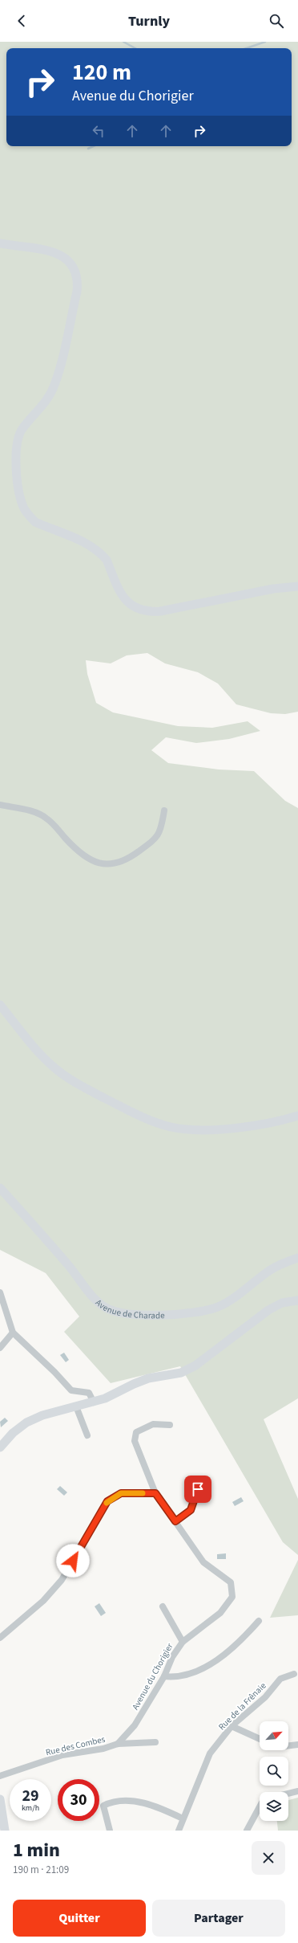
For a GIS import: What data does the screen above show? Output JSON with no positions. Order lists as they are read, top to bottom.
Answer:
{
  "streets": {
    "street": [
      "Avenue de Charade",
      "Avenue du Chorigier",
      "Rue de la Frênaie",
      "Rue des Combes"
    ]
  },
  "crossings": [
    ["Avenue du Chorigier", "Rue des Combes"]
  ],
  "north": "top right",
  "page": {
    "header": "Turnly",
    "turn": ["120 m", "Avenue du Chorigier"],
    "speed": "29 km/h",
    "limit": "30",
    "heading": ["1 min", "190 m · 21:09"],
    "buttons": ["Quitter", "Partager"]
  }
}
